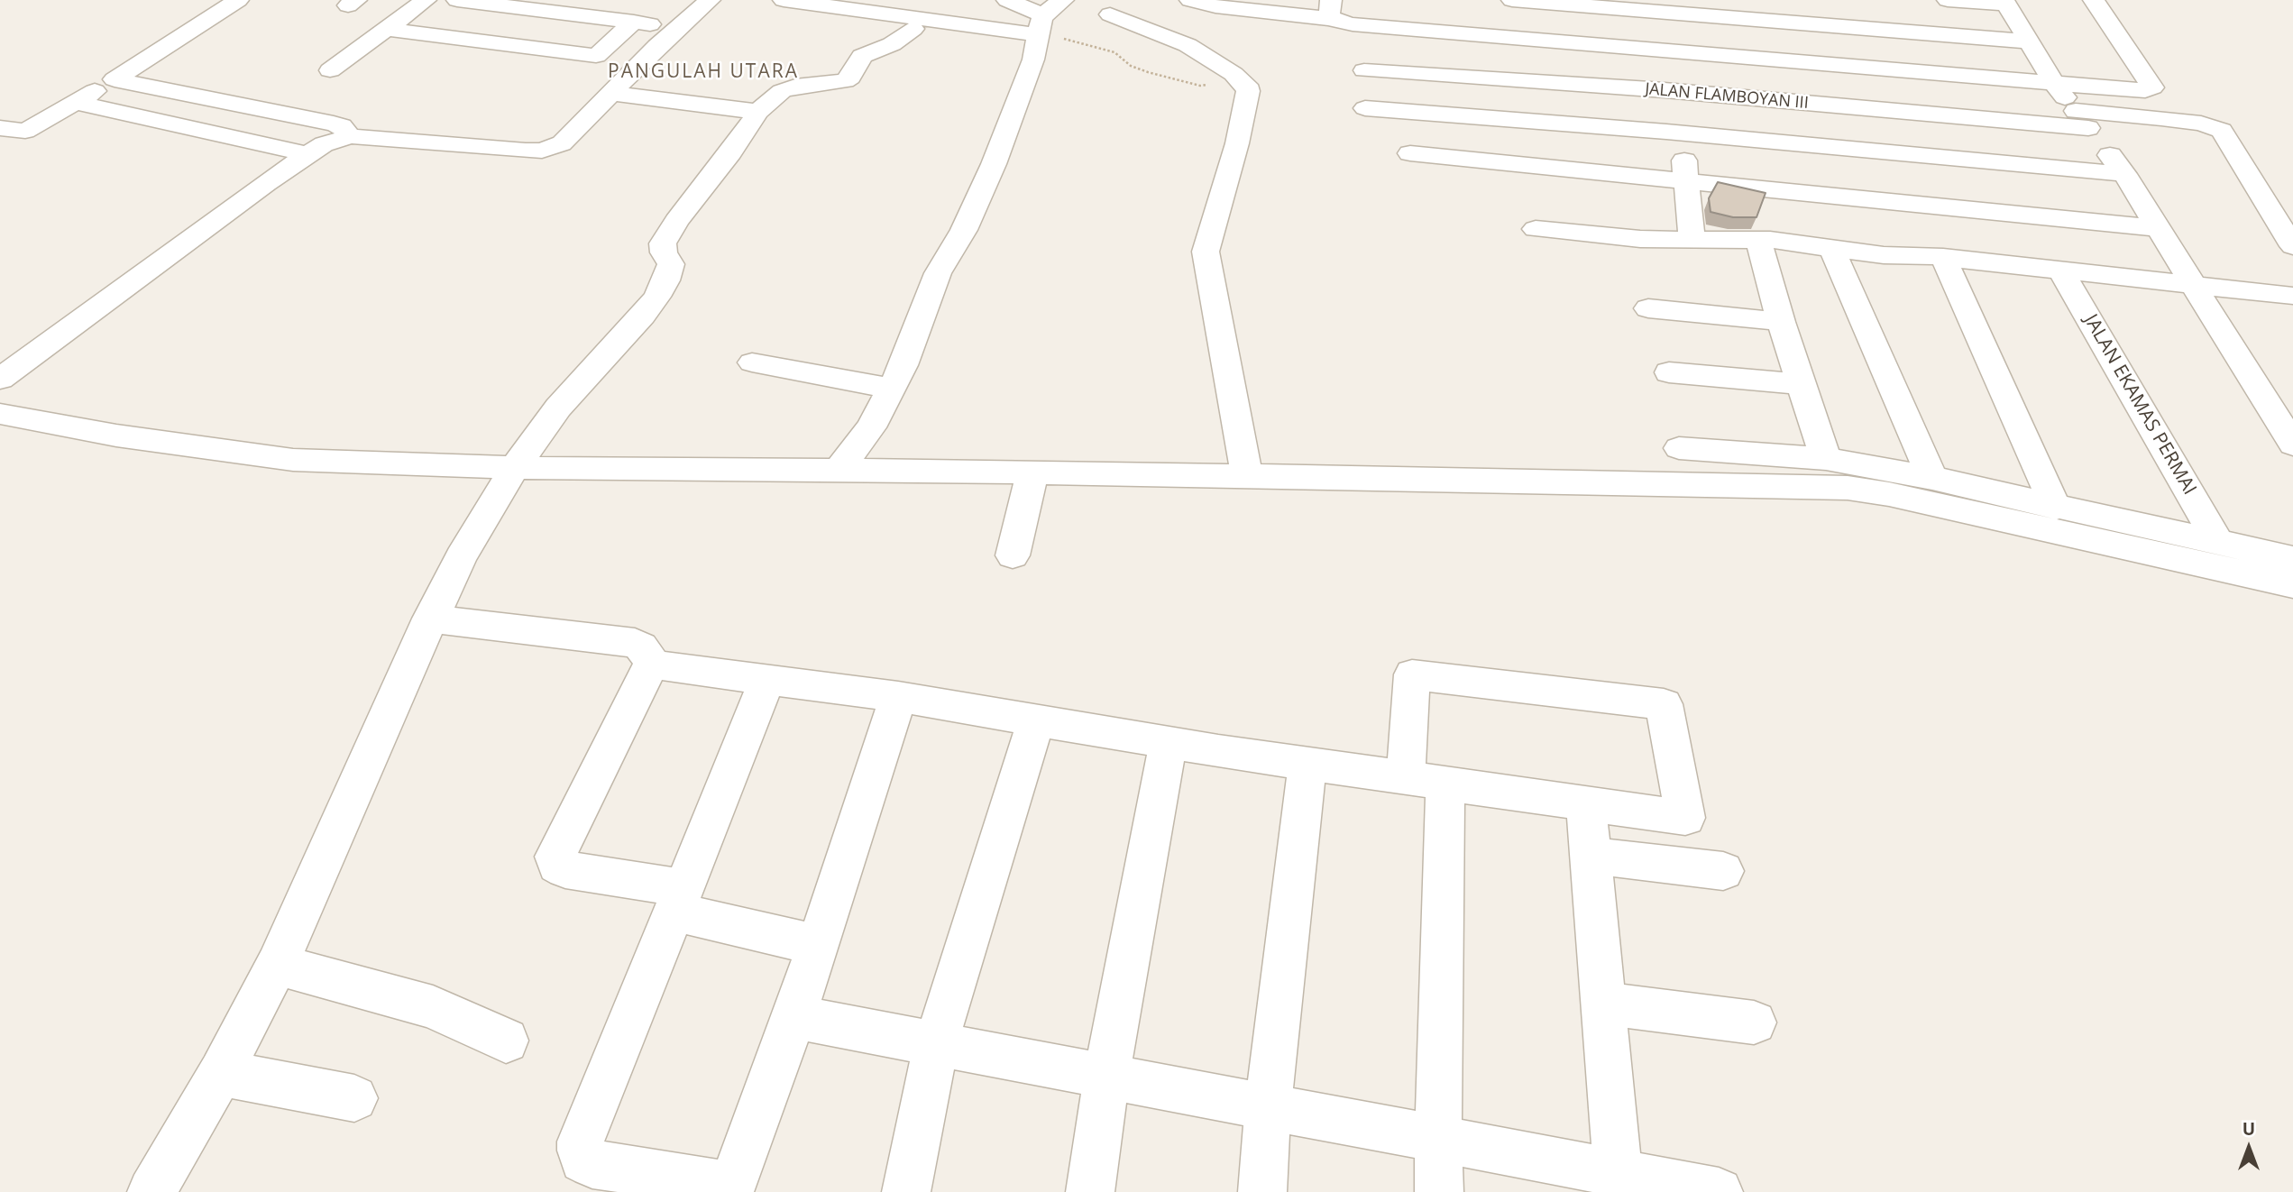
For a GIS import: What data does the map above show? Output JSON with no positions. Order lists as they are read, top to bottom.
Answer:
{
  "streets": {
    "street": ["JALAN FLAMBOYAN III", "JALAN EKAMAS PERMAI"]
  },
  "districts": ["PANGULAH UTARA"],
  "north": "top"
}
